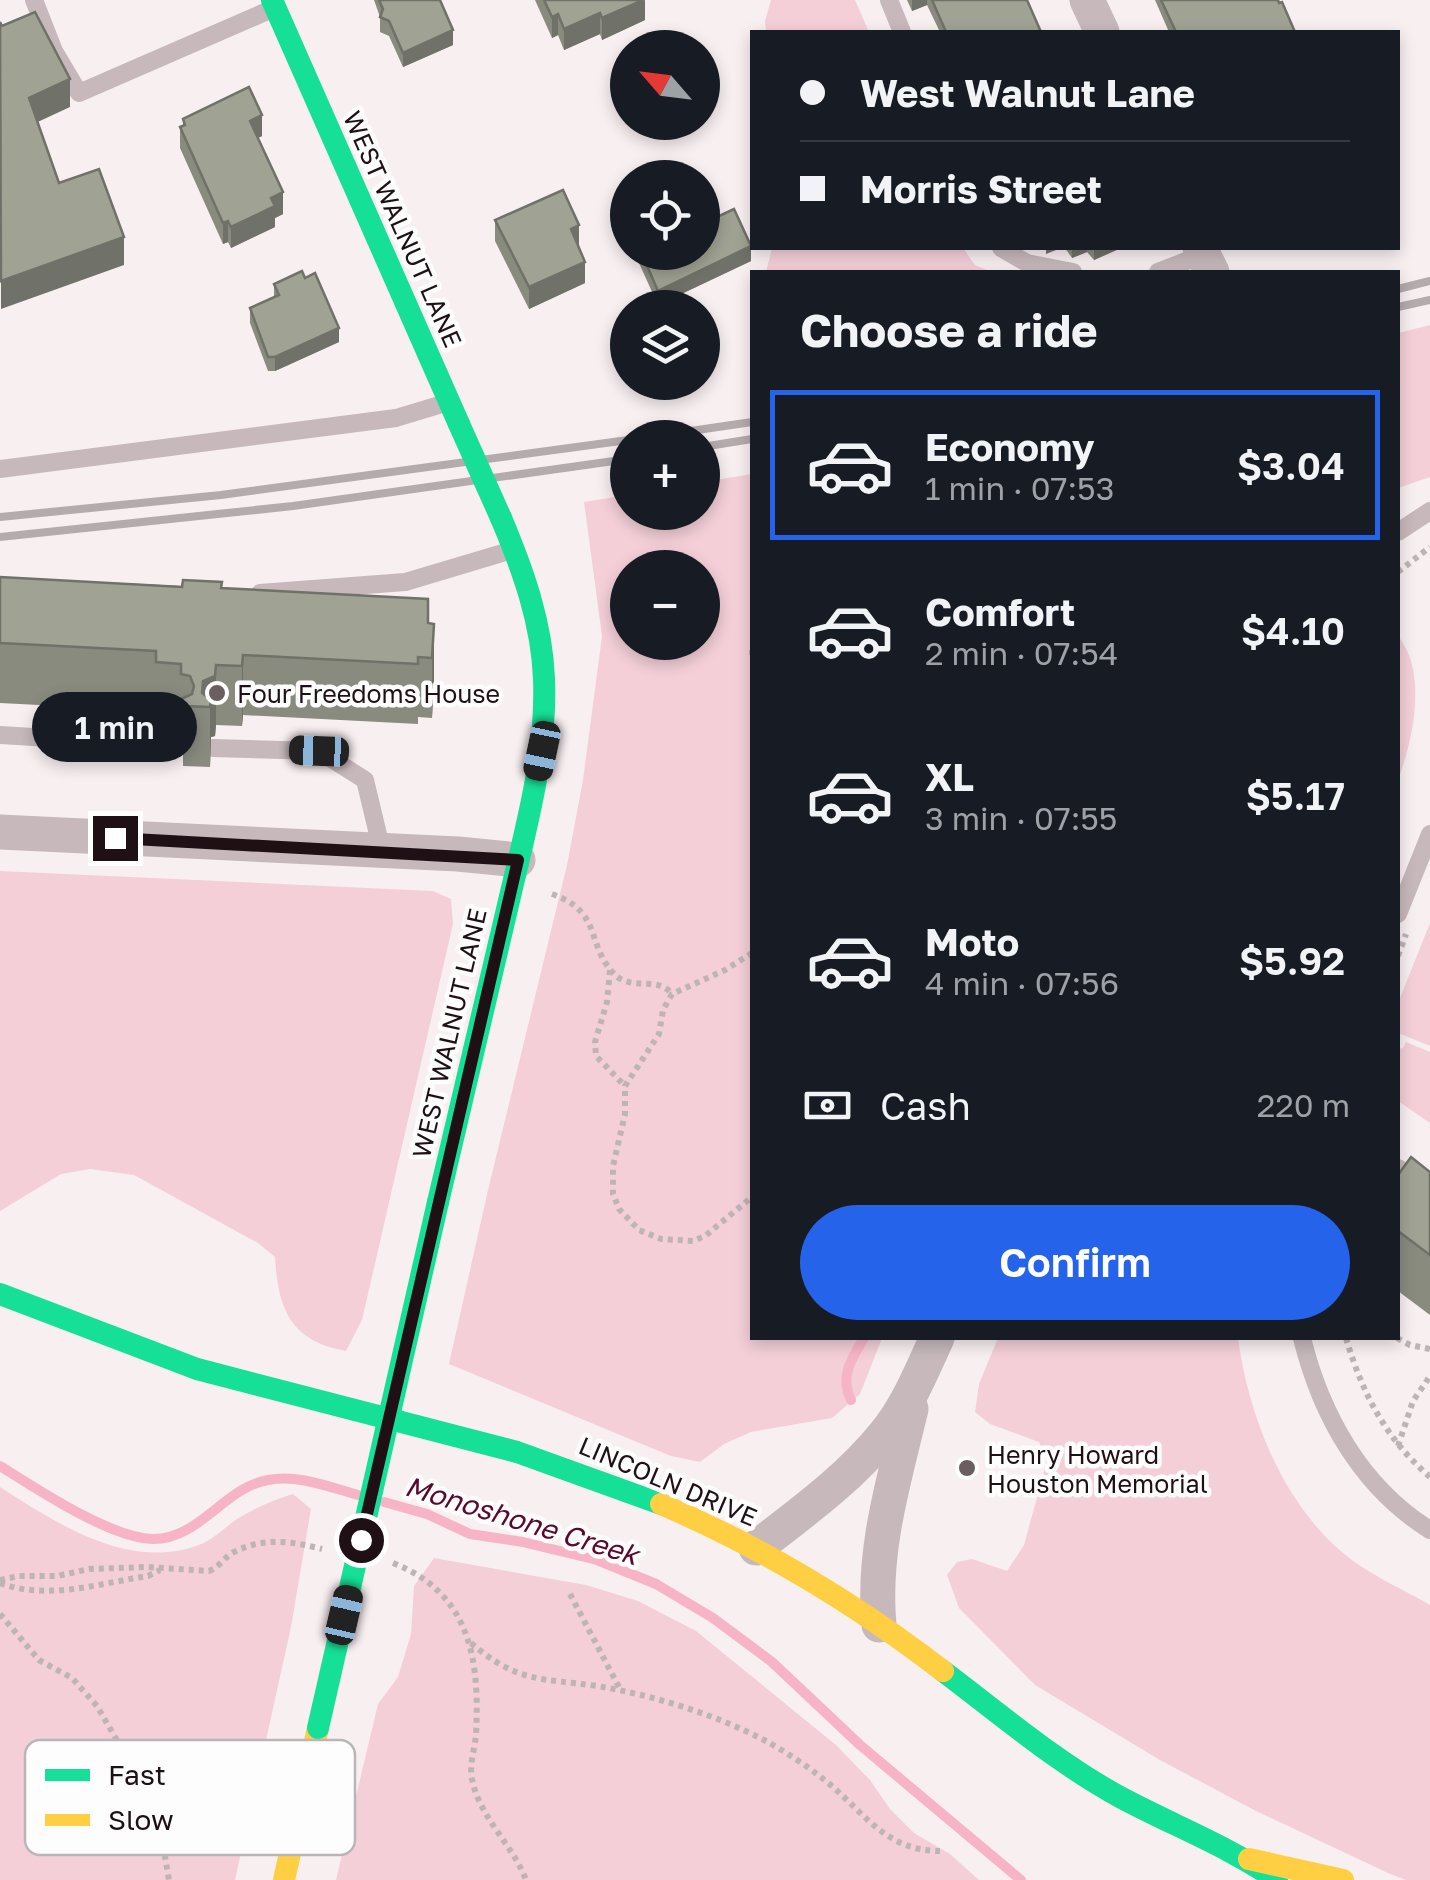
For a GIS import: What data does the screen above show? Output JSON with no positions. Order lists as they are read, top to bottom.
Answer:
{
  "streets": {
    "street": ["WEST WALNUT LANE", "LINCOLN DRIVE"]
  },
  "water": ["Monoshone Creek"],
  "places": ["Four Freedoms House", "Henry Howard Houston Memorial"],
  "legend": ["Fast", "Slow"],
  "north": "top left",
  "page": {
    "map_buttons": ["+", "−"],
    "banner": ["West Walnut Lane", "Morris Street"],
    "heading": "Choose a ride",
    "list": [
      {
        "name": "Economy",
        "note": "1 min · 07:53",
        "value": "$3.04"
      },
      {
        "name": "Comfort",
        "note": "2 min · 07:54",
        "value": "$4.10"
      },
      {
        "name": "XL",
        "note": "3 min · 07:55",
        "value": "$5.17"
      },
      {
        "name": "Moto",
        "note": "4 min · 07:56",
        "value": "$5.92"
      }
    ],
    "bubble": "1 min",
    "pay": ["Cash", "220 m"],
    "buttons": "Confirm"
  }
}
